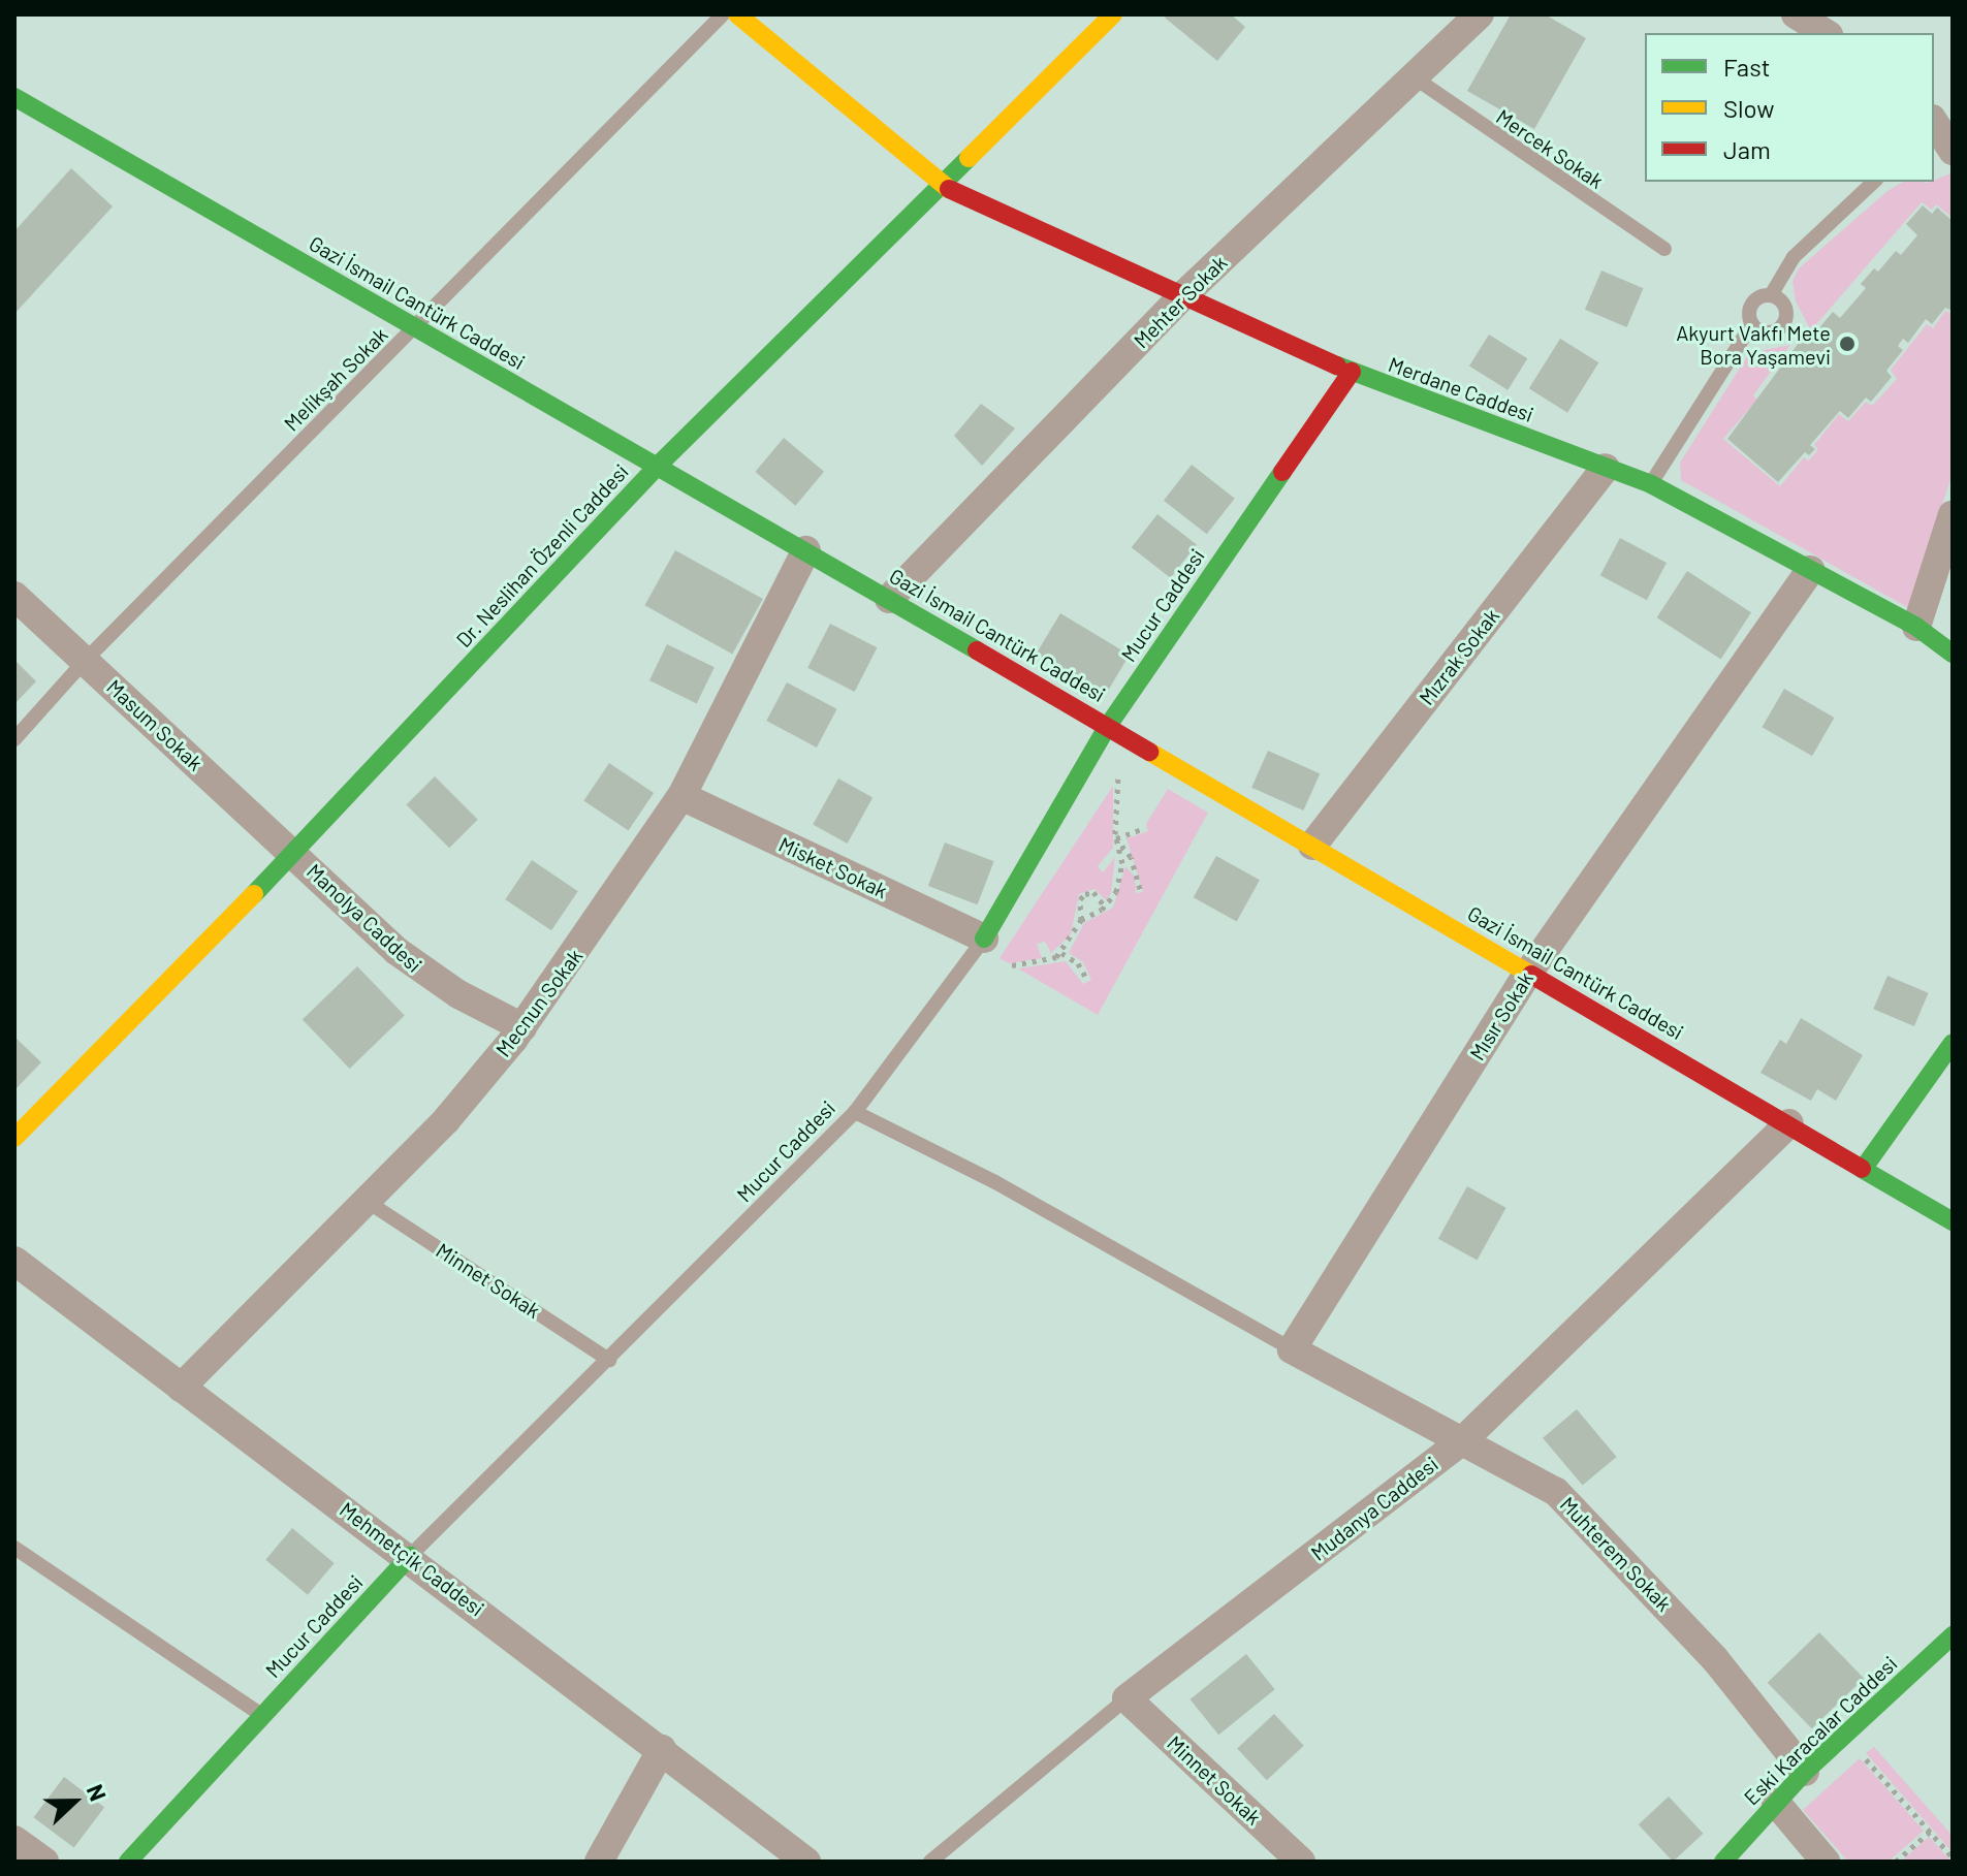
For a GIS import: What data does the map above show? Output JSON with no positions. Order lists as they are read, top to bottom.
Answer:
{
  "streets": {
    "street": [
      "Mehter Sokak",
      "Gazi İsmail Cantürk Caddesi",
      "Merdane Caddesi",
      "Dr. Neslihan Özenli Caddesi",
      "Mucur Caddesi",
      "Mızrak Sokak",
      "Masum Sokak",
      "Misket Sokak",
      "Manolya Caddesi",
      "Mecnun Sokak",
      "Mısır Sokak",
      "Minnet Sokak",
      "Mudanya Caddesi",
      "Muhterem Sokak",
      "Mehmetçik Caddesi",
      "Eski Karacalar Caddesi"
    ],
    "lane": ["Mercek Sokak", "Melikşah Sokak"]
  },
  "crossings": [
    ["Mercek Sokak", "Mehter Sokak"],
    ["Mehter Sokak", "Gazi İsmail Cantürk Caddesi"],
    ["Mehter Sokak", "Merdane Caddesi"],
    ["Gazi İsmail Cantürk Caddesi", "Melikşah Sokak"],
    ["Gazi İsmail Cantürk Caddesi", "Dr. Neslihan Özenli Caddesi"],
    ["Gazi İsmail Cantürk Caddesi", "Mucur Caddesi"],
    ["Gazi İsmail Cantürk Caddesi", "Mızrak Sokak"],
    ["Gazi İsmail Cantürk Caddesi", "Mecnun Sokak"],
    ["Gazi İsmail Cantürk Caddesi", "Mısır Sokak"],
    ["Gazi İsmail Cantürk Caddesi", "Mudanya Caddesi"],
    ["Melikşah Sokak", "Masum Sokak"],
    ["Merdane Caddesi", "Dr. Neslihan Özenli Caddesi"],
    ["Merdane Caddesi", "Mucur Caddesi"],
    ["Merdane Caddesi", "Mızrak Sokak"],
    ["Merdane Caddesi", "Mısır Sokak"],
    ["Dr. Neslihan Özenli Caddesi", "Masum Sokak"],
    ["Dr. Neslihan Özenli Caddesi", "Manolya Caddesi"],
    ["Mucur Caddesi", "Misket Sokak"],
    ["Mucur Caddesi", "Minnet Sokak"],
    ["Mucur Caddesi", "Mehmetçik Caddesi"],
    ["Masum Sokak", "Manolya Caddesi"],
    ["Misket Sokak", "Mecnun Sokak"],
    ["Manolya Caddesi", "Mecnun Sokak"],
    ["Mecnun Sokak", "Minnet Sokak"],
    ["Mecnun Sokak", "Mehmetçik Caddesi"],
    ["Mısır Sokak", "Muhterem Sokak"],
    ["Minnet Sokak", "Mudanya Caddesi"],
    ["Mudanya Caddesi", "Muhterem Sokak"],
    ["Muhterem Sokak", "Eski Karacalar Caddesi"]
  ],
  "places": ["Akyurt Vakfı Mete Bora Yaşamevi"],
  "legend": ["Fast", "Slow", "Jam"],
  "north": "right"
}
